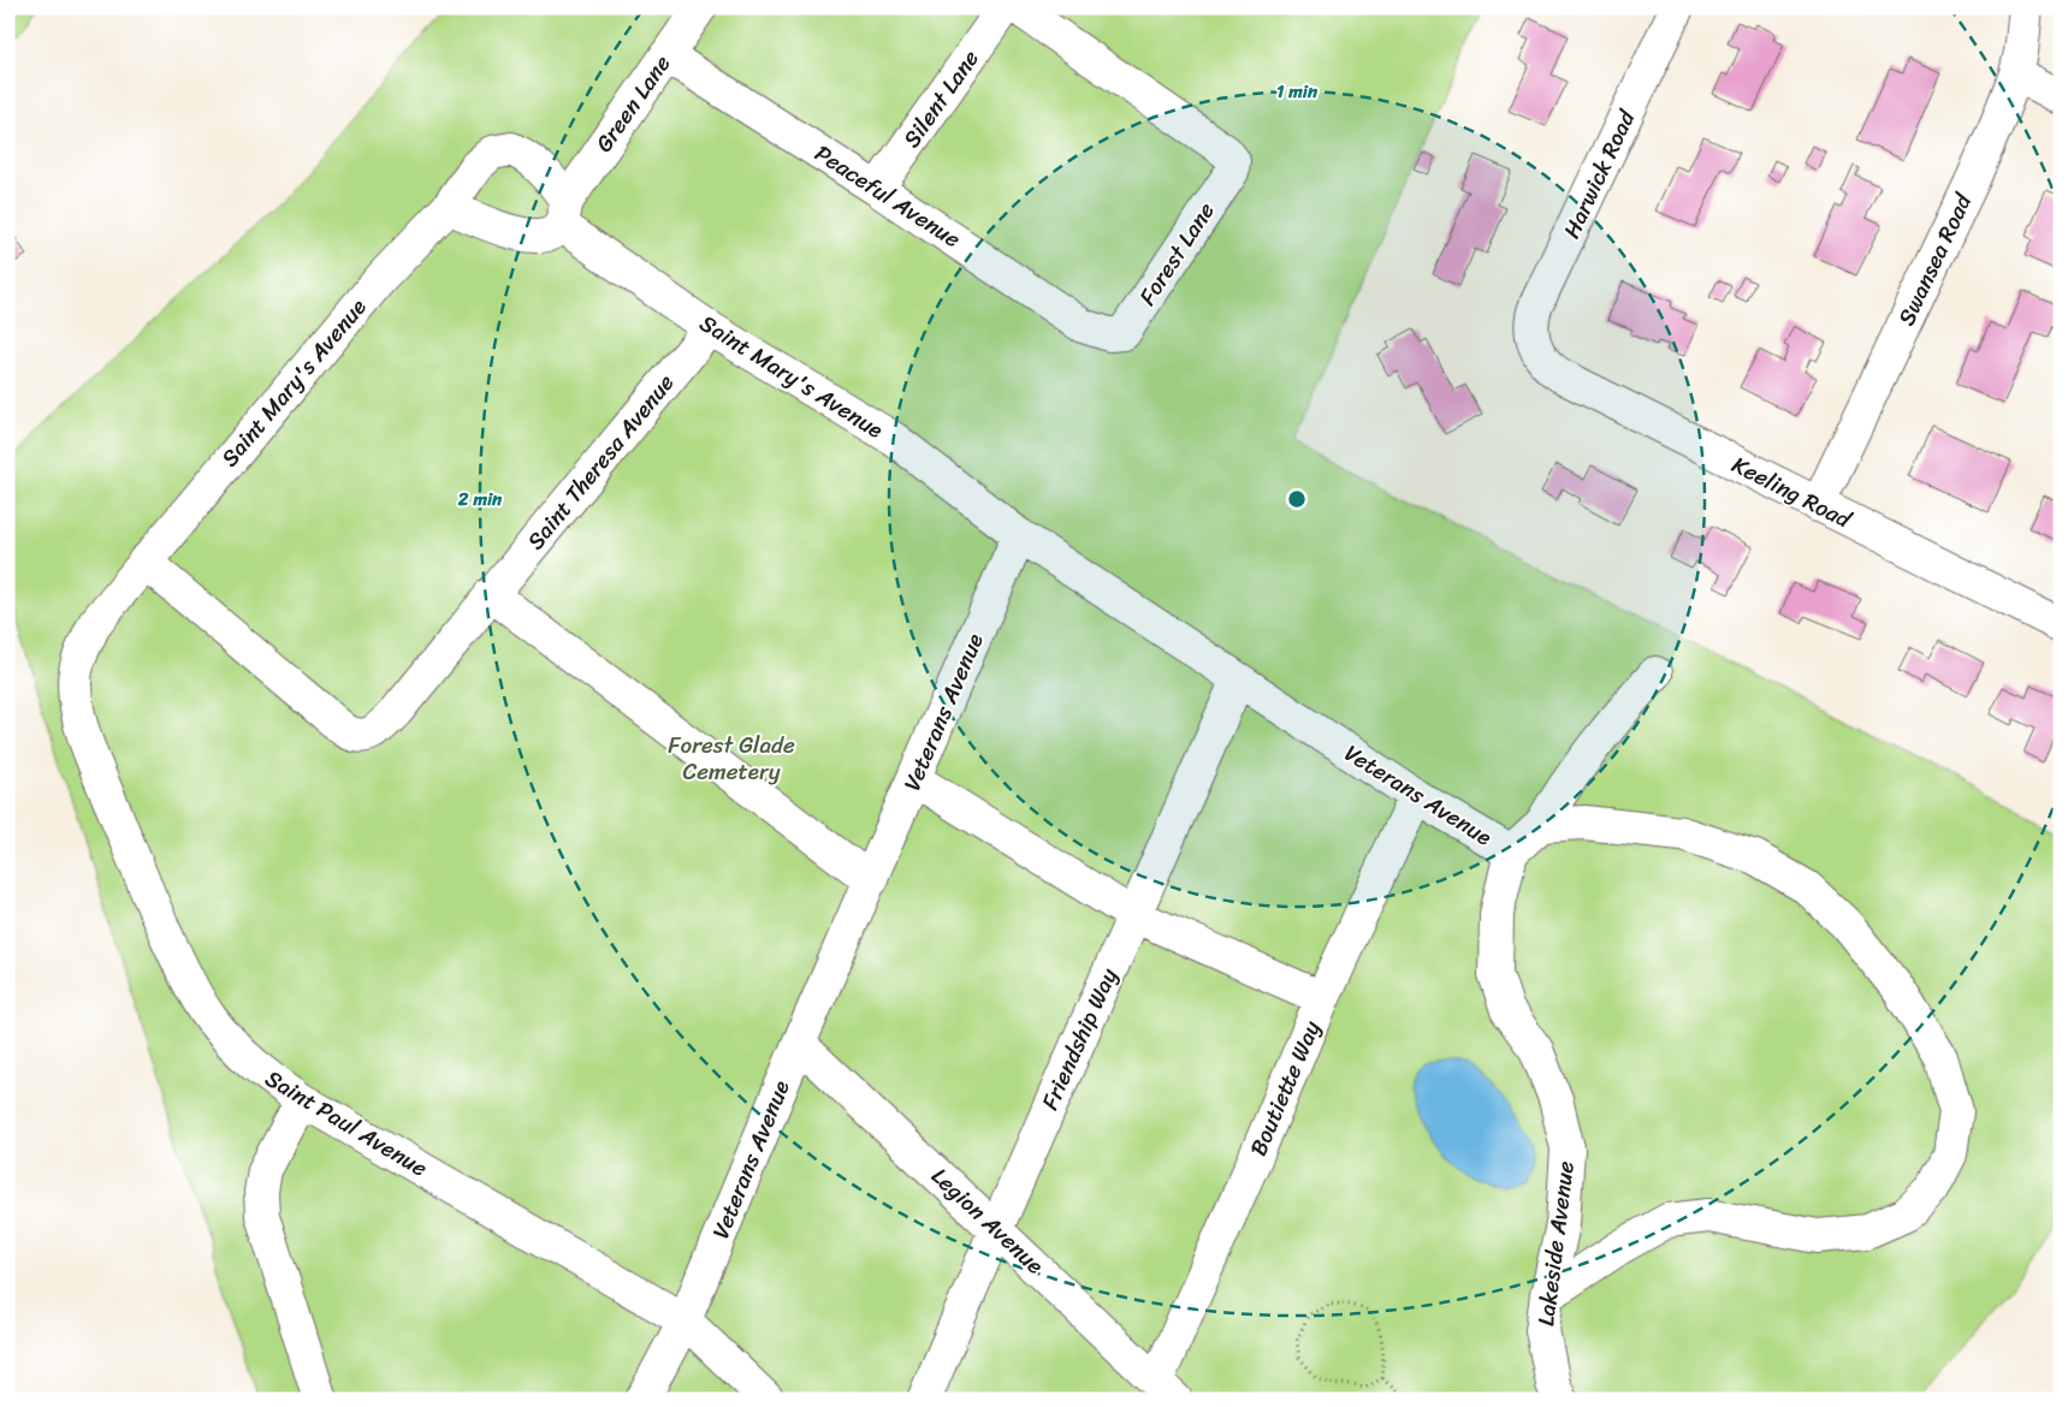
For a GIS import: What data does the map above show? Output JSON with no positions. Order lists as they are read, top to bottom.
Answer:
{
  "streets": {
    "street": [
      "Silent Lane",
      "Green Lane",
      "Harwick Road",
      "Peaceful Avenue",
      "Forest Lane",
      "Swansea Road",
      "Saint Mary's Avenue",
      "Saint Theresa Avenue",
      "Keeling Road",
      "Veterans Avenue",
      "Friendship Way",
      "Boutiette Way",
      "Saint Paul Avenue",
      "Legion Avenue",
      "Lakeside Avenue"
    ]
  },
  "crossings": [
    ["Silent Lane", "Peaceful Avenue"],
    ["Green Lane", "Peaceful Avenue"],
    ["Green Lane", "Saint Mary's Avenue"],
    ["Harwick Road", "Keeling Road"],
    ["Peaceful Avenue", "Forest Lane"],
    ["Swansea Road", "Keeling Road"],
    ["Saint Mary's Avenue", "Saint Theresa Avenue"],
    ["Saint Mary's Avenue", "Veterans Avenue"],
    ["Saint Mary's Avenue", "Saint Paul Avenue"],
    ["Saint Theresa Avenue", "Saint Paul Avenue"],
    ["Veterans Avenue", "Friendship Way"],
    ["Veterans Avenue", "Boutiette Way"],
    ["Veterans Avenue", "Saint Paul Avenue"],
    ["Veterans Avenue", "Legion Avenue"],
    ["Veterans Avenue", "Lakeside Avenue"],
    ["Friendship Way", "Legion Avenue"],
    ["Boutiette Way", "Legion Avenue"]
  ],
  "parks": ["Forest Glade Cemetery"],
  "rings": ["1 min", "2 min"]
}
